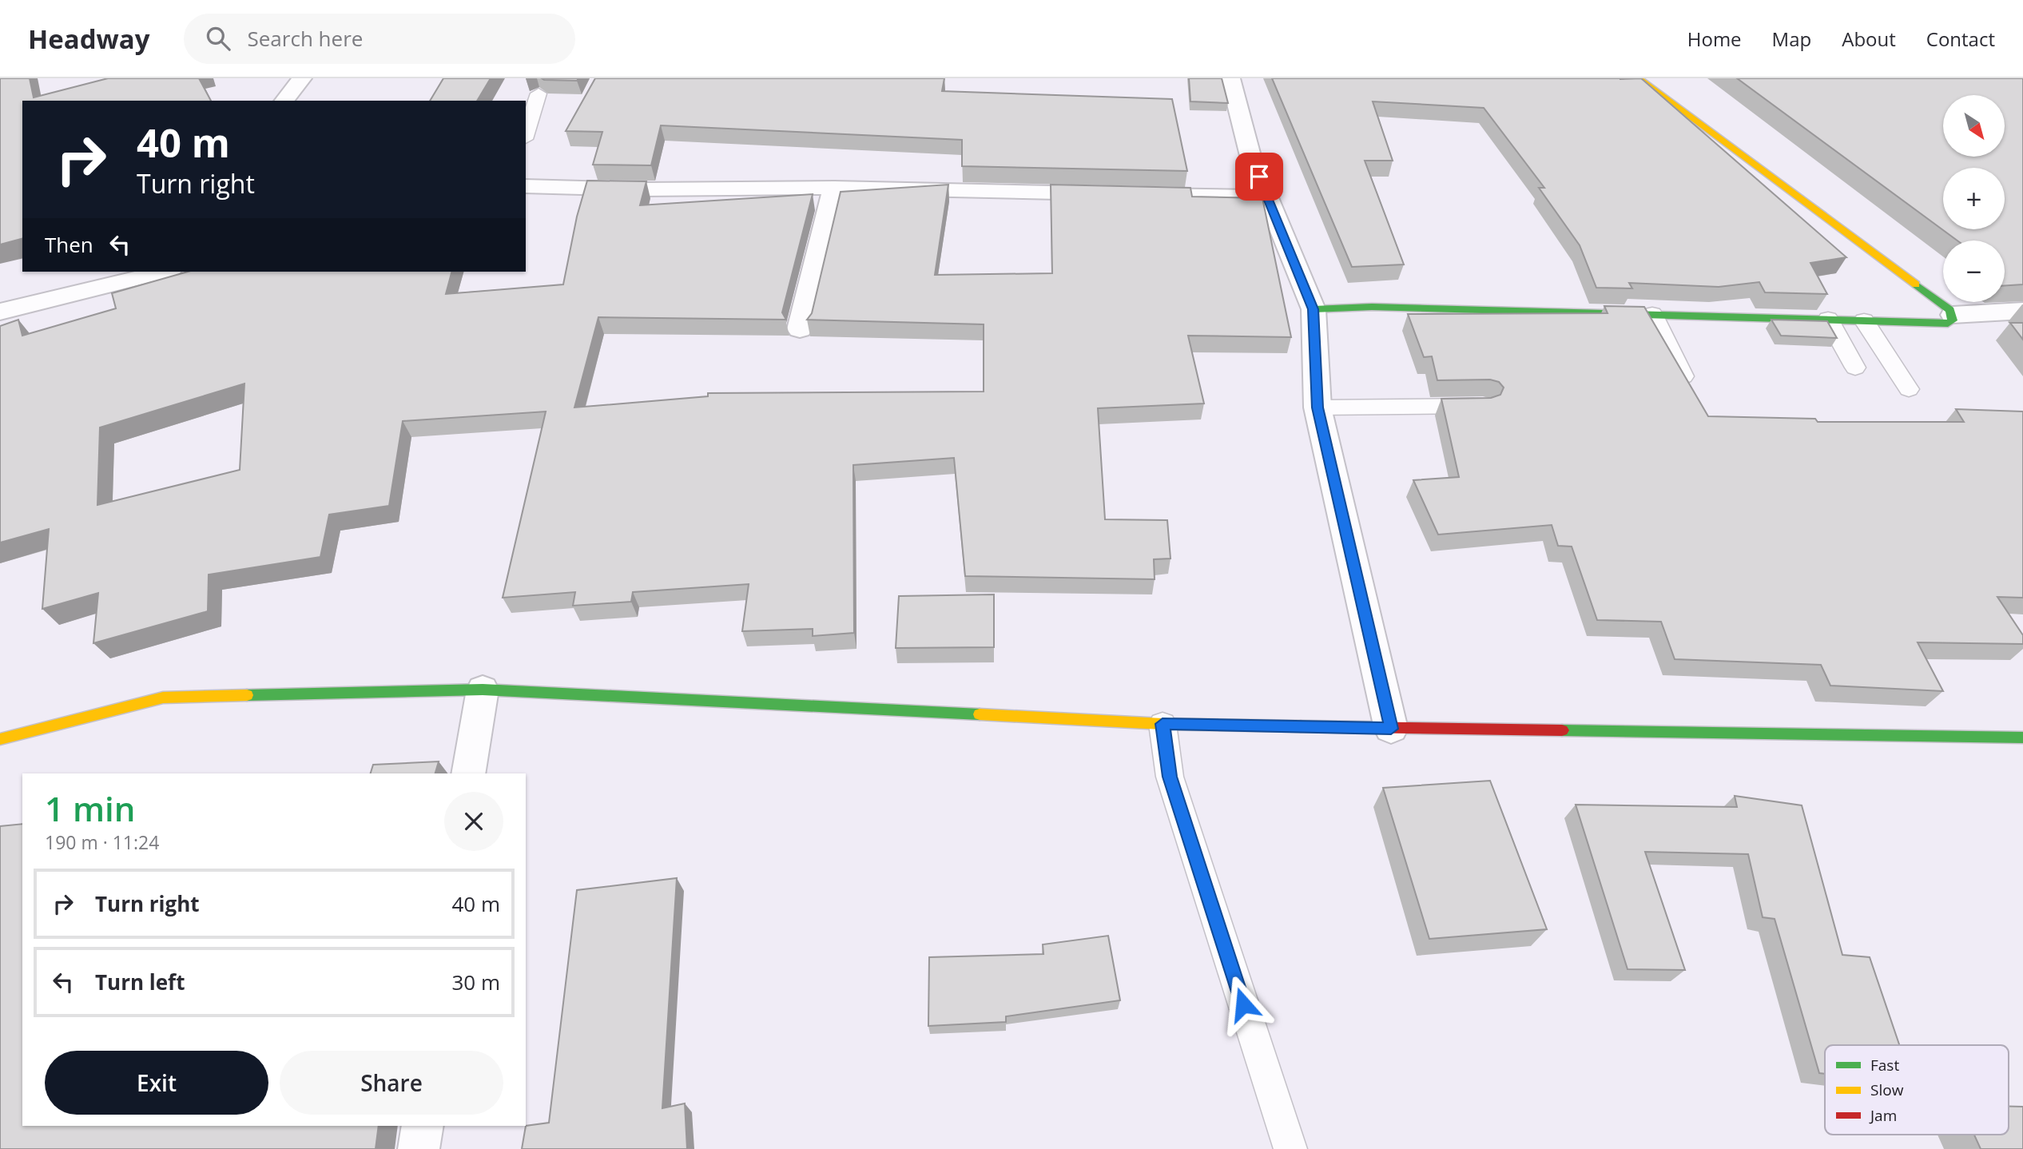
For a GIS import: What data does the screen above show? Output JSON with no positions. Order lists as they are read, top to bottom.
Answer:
{
  "legend": ["Fast", "Slow", "Jam"],
  "north": "bottom right",
  "page": {
    "header": "Headway",
    "search": "Search here",
    "nav": [
      "Home",
      "Map",
      "About",
      "Contact"
    ],
    "map_buttons": ["+", "−"],
    "turn": ["40 m", "Turn right"],
    "then": "Then",
    "heading": ["1 min", "190 m · 11:24"],
    "list": [
      {
        "name": "Turn right",
        "value": "40 m"
      },
      {
        "name": "Turn left",
        "value": "30 m"
      }
    ],
    "buttons": ["Exit", "Share"]
  }
}
